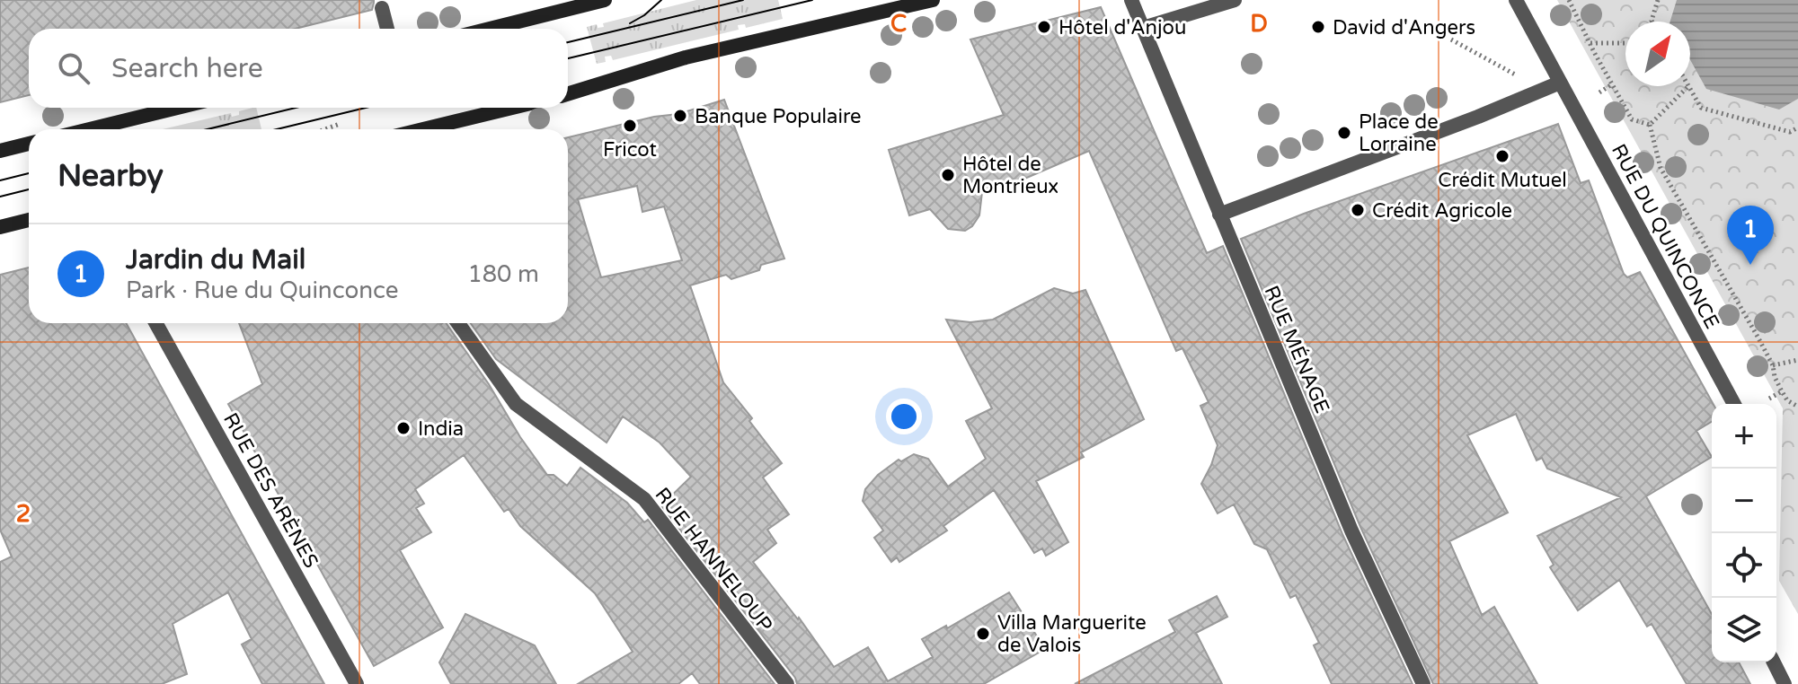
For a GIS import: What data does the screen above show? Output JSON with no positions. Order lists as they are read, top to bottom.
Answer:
{
  "streets": {
    "street": [
      "RUE DU QUINCONCE",
      "RUE MÉNAGE",
      "RUE DES ARÈNES",
      "RUE HANNELOUP"
    ]
  },
  "places": [
    "Hôtel d'Anjou",
    "David d'Angers",
    "Banque Populaire",
    "Fricot",
    "Place de Lorraine",
    "Crédit Mutuel",
    "Hôtel de Montrieux",
    "Crédit Agricole",
    "India",
    "Villa Marguerite de Valois"
  ],
  "north": "top right",
  "page": {
    "search": "Search here",
    "heading": "Nearby",
    "pins": "1",
    "list": [
      {
        "mark": "1",
        "name": "Jardin du Mail",
        "note": "Park · Rue du Quinconce",
        "value": "180 m"
      }
    ],
    "map_buttons": ["+", "−"]
  },
  "grid": {
    "columns": ["C", "D"],
    "rows": ["2"]
  }
}
